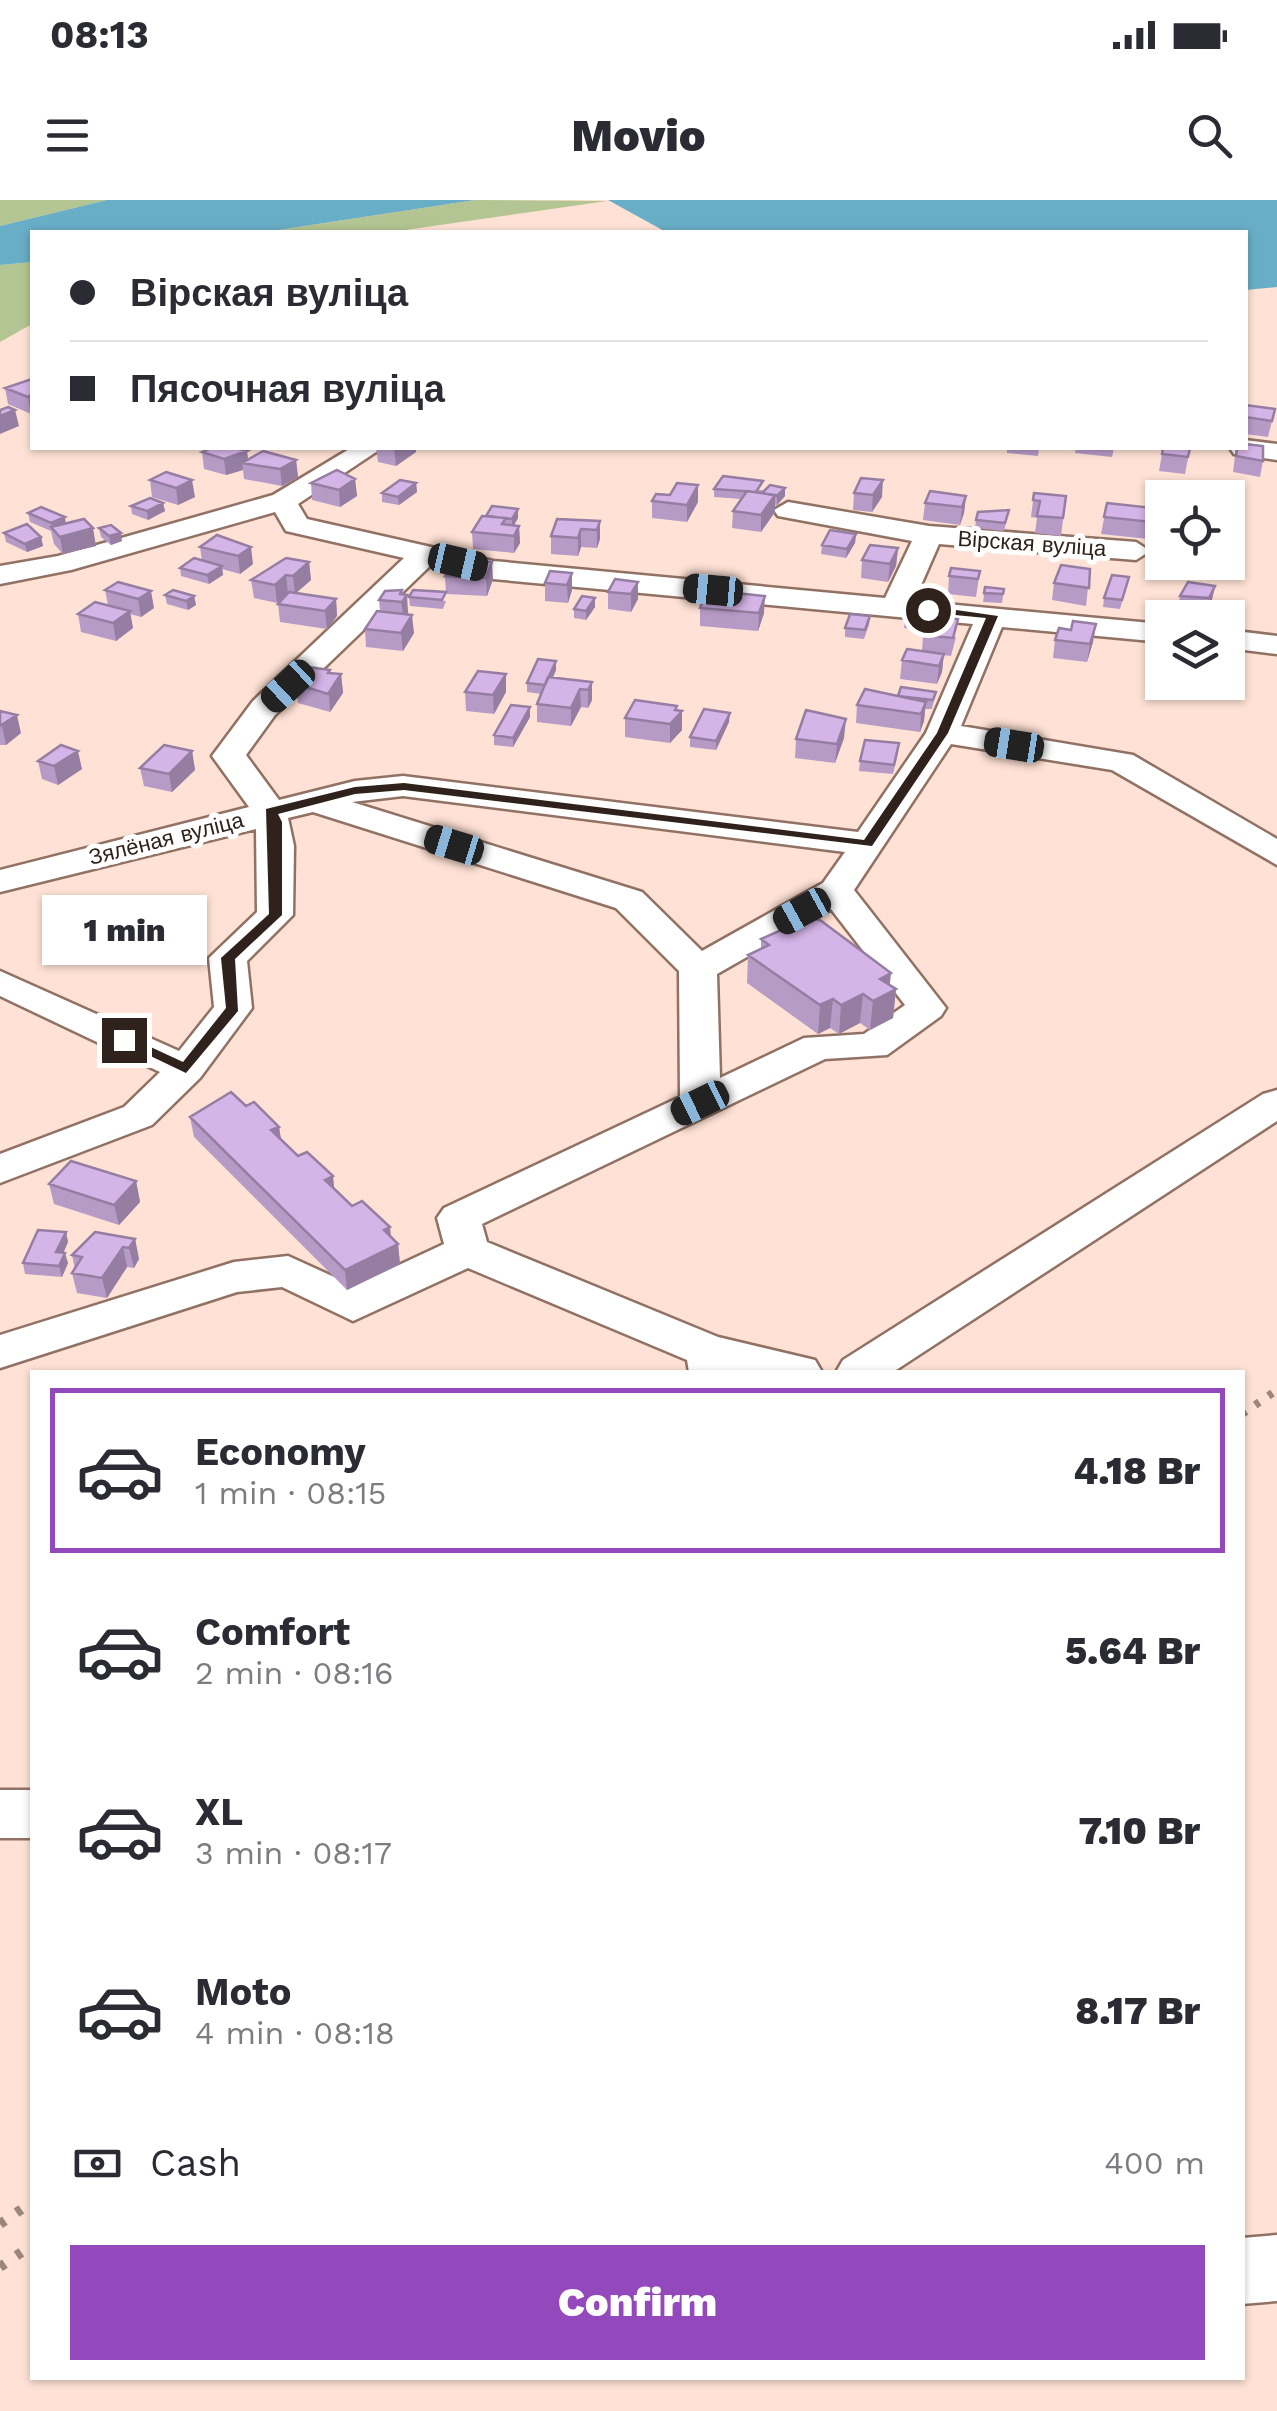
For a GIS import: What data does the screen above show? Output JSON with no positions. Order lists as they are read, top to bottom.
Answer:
{
  "streets": {
    "street": ["Вірская вуліца", "Зялёная вуліца"]
  },
  "page": {
    "status": "08:13",
    "header": "Movio",
    "banner": ["Вірская вуліца", "Пясочная вуліца"],
    "bubble": "1 min",
    "list": [
      {
        "name": "Economy",
        "note": "1 min · 08:15",
        "value": "4.18 Br"
      },
      {
        "name": "Comfort",
        "note": "2 min · 08:16",
        "value": "5.64 Br"
      },
      {
        "name": "XL",
        "note": "3 min · 08:17",
        "value": "7.10 Br"
      },
      {
        "name": "Moto",
        "note": "4 min · 08:18",
        "value": "8.17 Br"
      }
    ],
    "pay": ["Cash", "400 m"],
    "buttons": "Confirm"
  }
}
